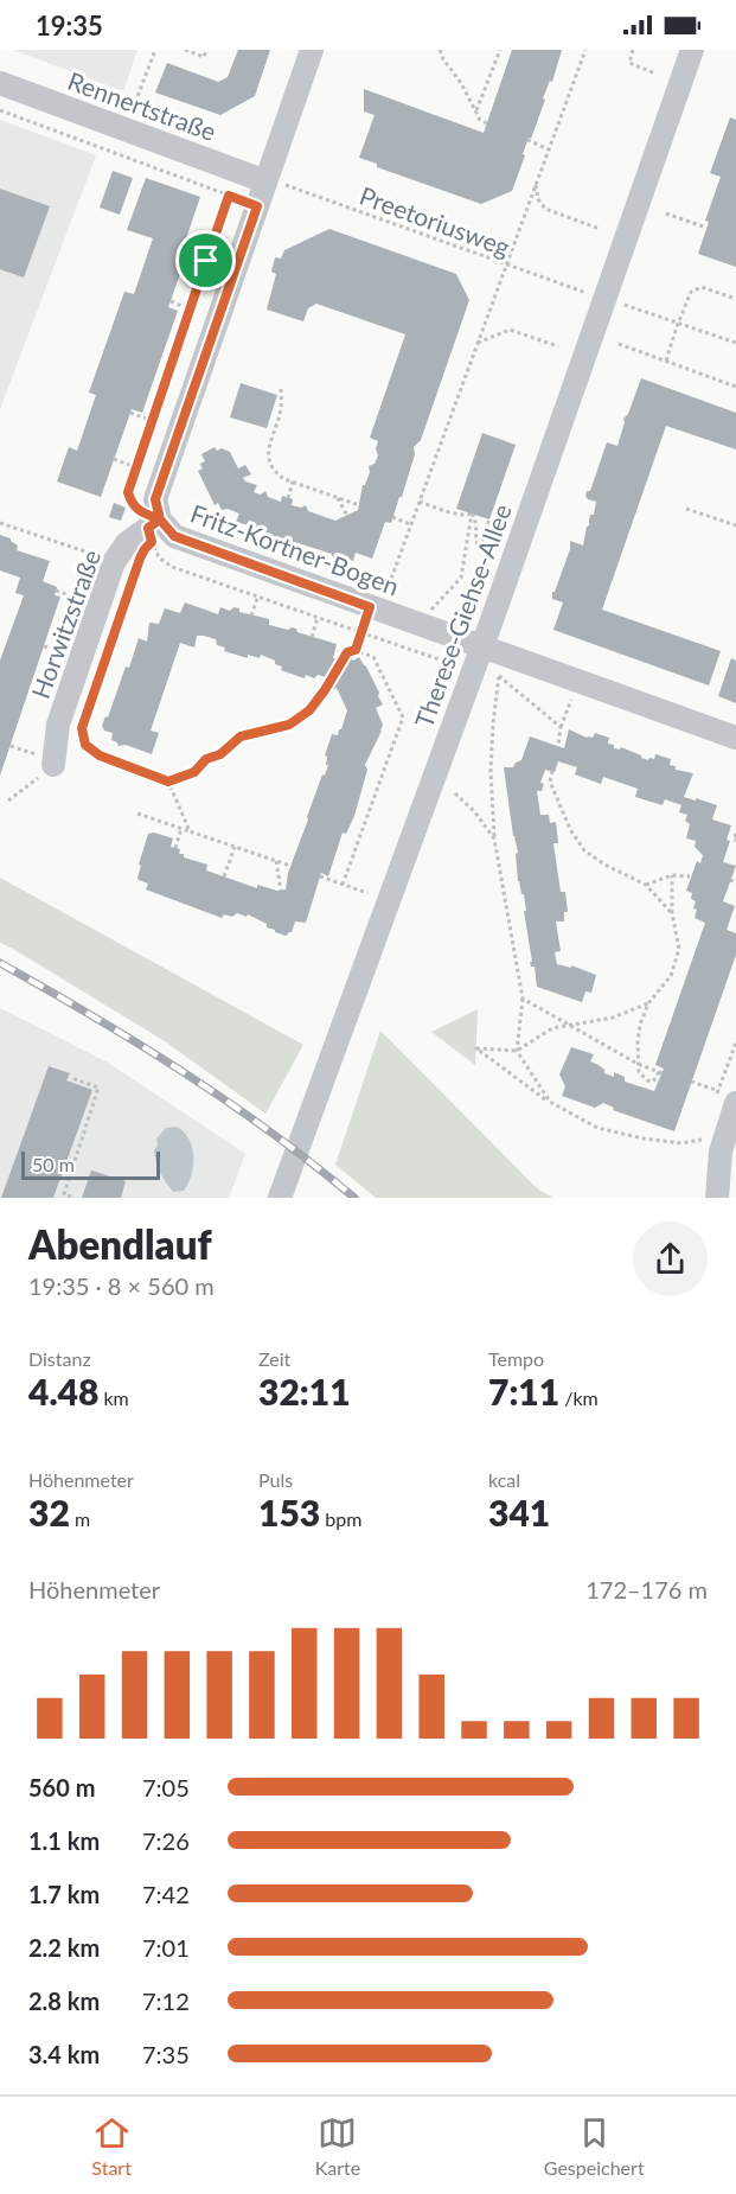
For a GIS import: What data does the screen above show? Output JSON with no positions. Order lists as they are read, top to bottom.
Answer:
{
  "streets": {
    "street": [
      "Rennertstraße",
      "Fritz-Kortner-Bogen",
      "Therese-Giehse-Allee",
      "Horwitzstraße"
    ],
    "path": ["Preetoriusweg"]
  },
  "crossings": [
    ["Rennertstraße", "Preetoriusweg"],
    ["Rennertstraße", "Fritz-Kortner-Bogen"],
    ["Preetoriusweg", "Fritz-Kortner-Bogen"],
    ["Fritz-Kortner-Bogen", "Therese-Giehse-Allee"],
    ["Fritz-Kortner-Bogen", "Horwitzstraße"]
  ],
  "scale_bar": "50 m",
  "page": {
    "status": "19:35",
    "scale": "50 m",
    "heading": ["Abendlauf", "19:35 · 8 × 560 m"],
    "stats": [
      ["Distanz", "4.48 km"],
      ["Zeit", "32:11"],
      ["Tempo", "7:11 /km"],
      ["Höhenmeter", "32 m"],
      ["Puls", "153 bpm"],
      ["kcal", "341"]
    ],
    "chart": ["Höhenmeter", "172–176 m"],
    "list": [
      {
        "name": "560 m",
        "note": "7:05"
      },
      {
        "name": "1.1 km",
        "note": "7:26"
      },
      {
        "name": "1.7 km",
        "note": "7:42"
      },
      {
        "name": "2.2 km",
        "note": "7:01"
      },
      {
        "name": "2.8 km",
        "note": "7:12"
      },
      {
        "name": "3.4 km",
        "note": "7:35"
      }
    ],
    "tabs": ["Start", "Karte", "Gespeichert"]
  }
}
